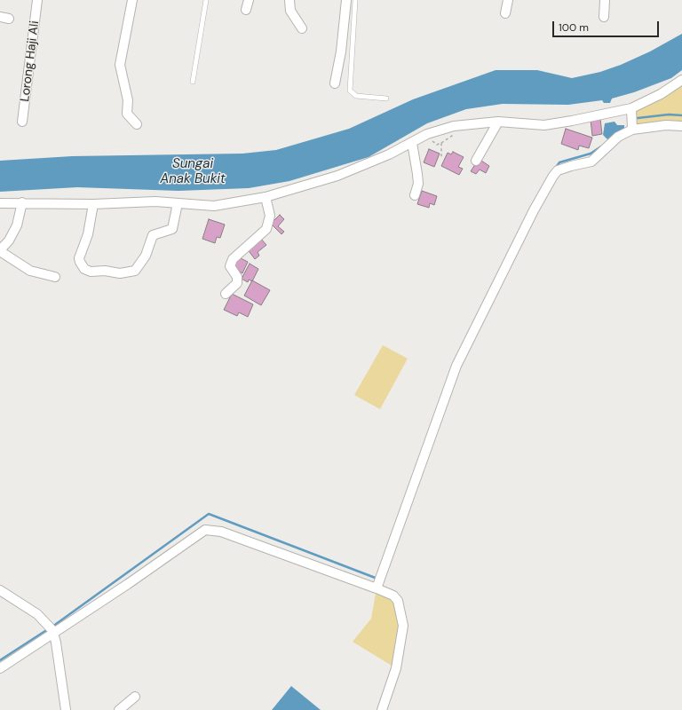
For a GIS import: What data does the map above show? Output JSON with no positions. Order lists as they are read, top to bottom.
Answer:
{
  "streets": {
    "street": ["Lorong Haji Ali"]
  },
  "water": ["Sungai Anak Bukit"],
  "scale_bar": "100 m"
}
